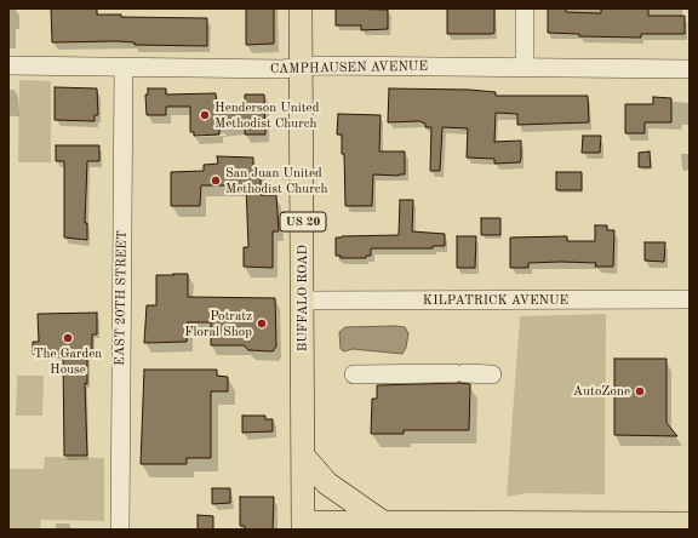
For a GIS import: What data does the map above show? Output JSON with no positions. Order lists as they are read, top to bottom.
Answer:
{
  "streets": {
    "main road": ["US 20", "BUFFALO ROAD"],
    "street": ["CAMPHAUSEN AVENUE", "EAST 20TH STREET", "KILPATRICK AVENUE"]
  },
  "crossings": [
    ["CAMPHAUSEN AVENUE", "EAST 20TH STREET"],
    ["CAMPHAUSEN AVENUE", "BUFFALO ROAD"],
    ["US 20", "BUFFALO ROAD"],
    ["BUFFALO ROAD", "KILPATRICK AVENUE"]
  ],
  "places": [
    "Henderson United Methodist Church",
    "San Juan United Methodist Church",
    "Potratz Floral Shop",
    "The Garden House",
    "AutoZone"
  ]
}
